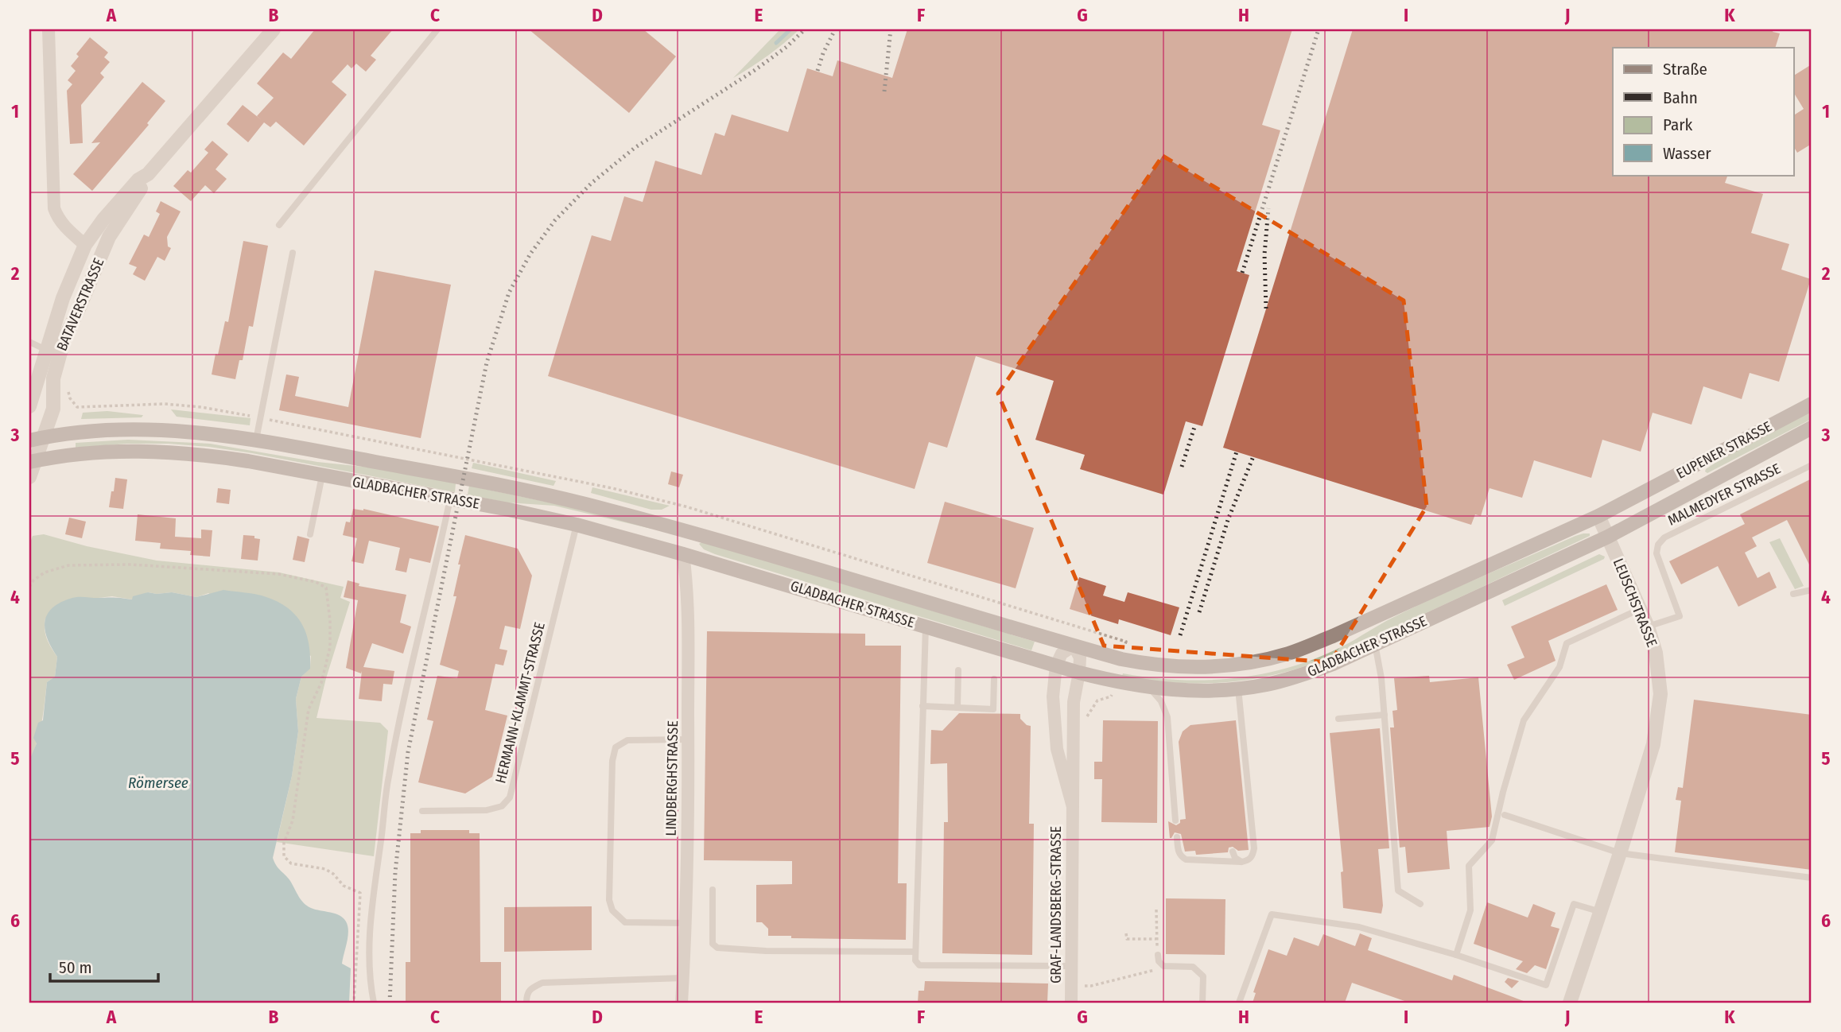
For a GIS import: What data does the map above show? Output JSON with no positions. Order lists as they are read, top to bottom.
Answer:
{
  "streets": {
    "main road": ["EUPENER STRASSE", "GLADBACHER STRASSE"],
    "street": [
      "BATAVERSTRASSE",
      "LEUSCHSTRASSE",
      "LINDBERGHSTRASSE",
      "GRAF-LANDSBERG-STRASSE"
    ],
    "lane": ["MALMEDYER STRASSE", "HERMANN-KLAMMT-STRASSE"]
  },
  "crossings": [
    ["BATAVERSTRASSE", "GLADBACHER STRASSE"],
    ["EUPENER STRASSE", "GLADBACHER STRASSE"],
    ["GLADBACHER STRASSE", "LEUSCHSTRASSE"],
    ["GLADBACHER STRASSE", "HERMANN-KLAMMT-STRASSE"],
    ["GLADBACHER STRASSE", "LINDBERGHSTRASSE"],
    ["GLADBACHER STRASSE", "GRAF-LANDSBERG-STRASSE"],
    ["MALMEDYER STRASSE", "LEUSCHSTRASSE"]
  ],
  "water": ["Römersee"],
  "legend": [
    "Straße",
    "Bahn",
    "Park",
    "Wasser"
  ],
  "scale_bar": "50 m",
  "grid": {
    "columns": [
      "A",
      "B",
      "C",
      "D",
      "E",
      "F",
      "G",
      "H",
      "I",
      "J",
      "K"
    ],
    "rows": [
      "1",
      "2",
      "3",
      "4",
      "5",
      "6"
    ]
  }
}
